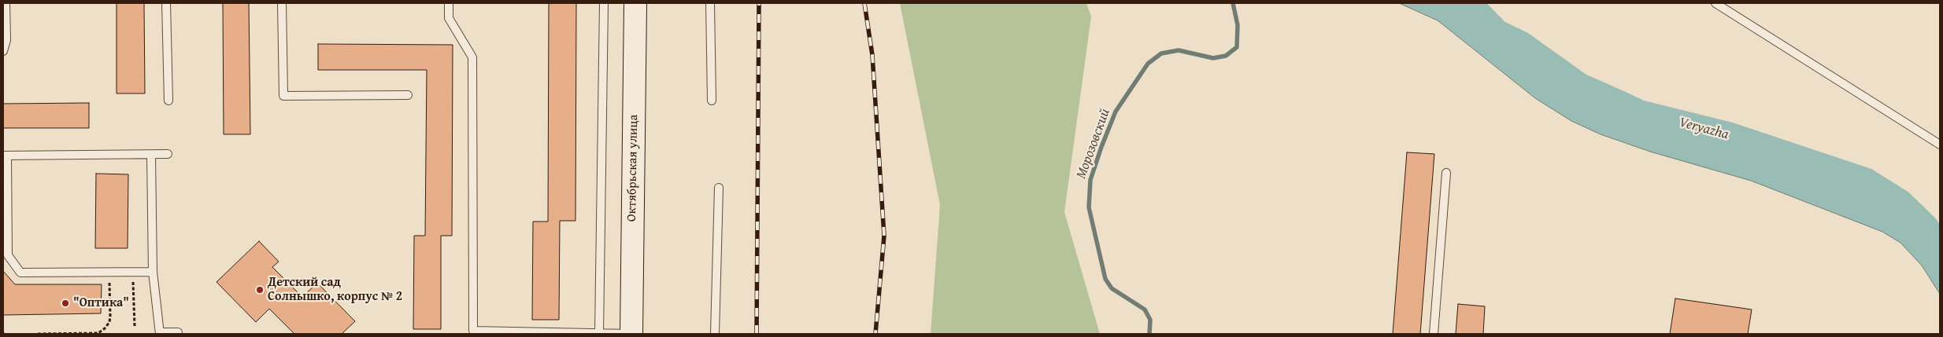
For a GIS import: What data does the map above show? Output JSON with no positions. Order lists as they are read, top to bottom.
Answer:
{
  "streets": {
    "main road": ["Октябрьская улица"]
  },
  "water": ["Veryazha", "Морозовский"],
  "places": ["Детский сад Солнышко, корпус № 2", "\"Оптика\""]
}
